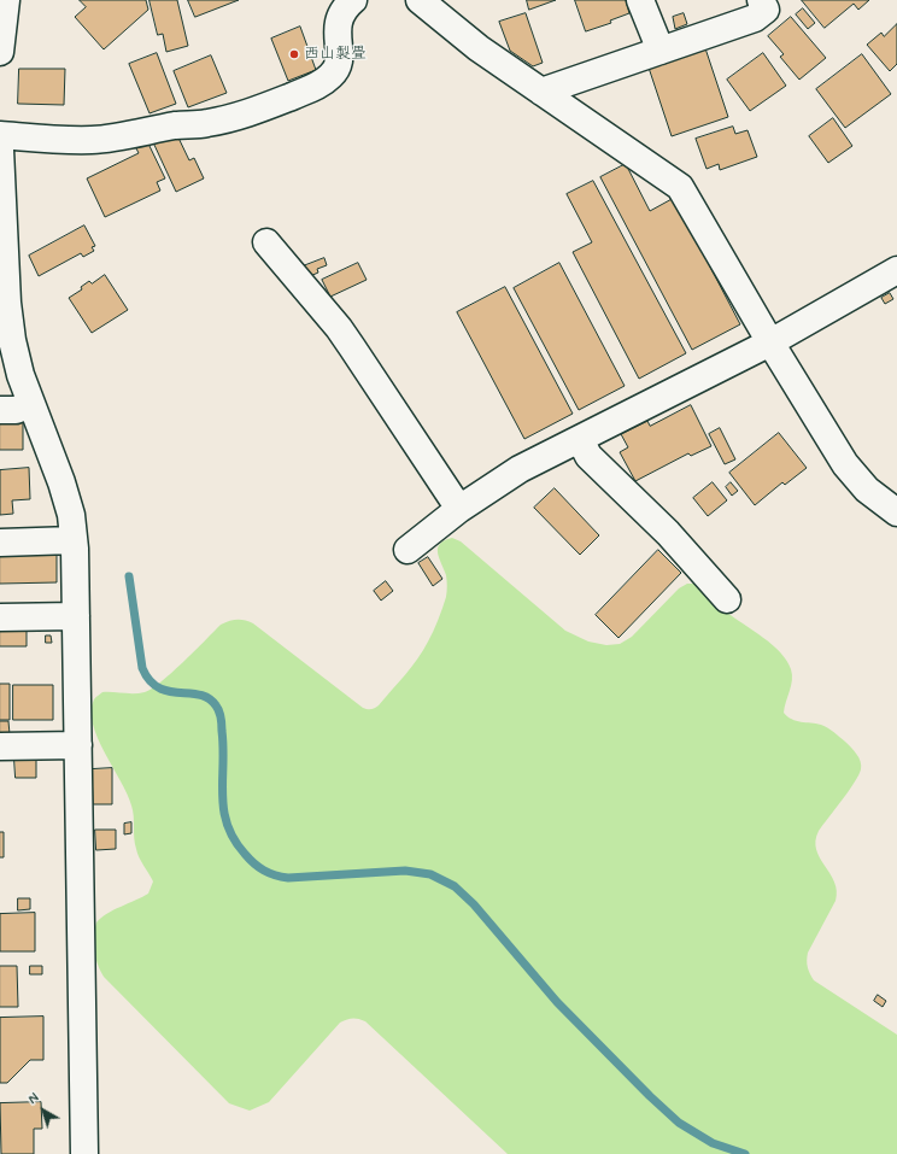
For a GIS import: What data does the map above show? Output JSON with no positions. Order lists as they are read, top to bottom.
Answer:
{
  "places": ["西山製畳"],
  "north": "top left"
}
